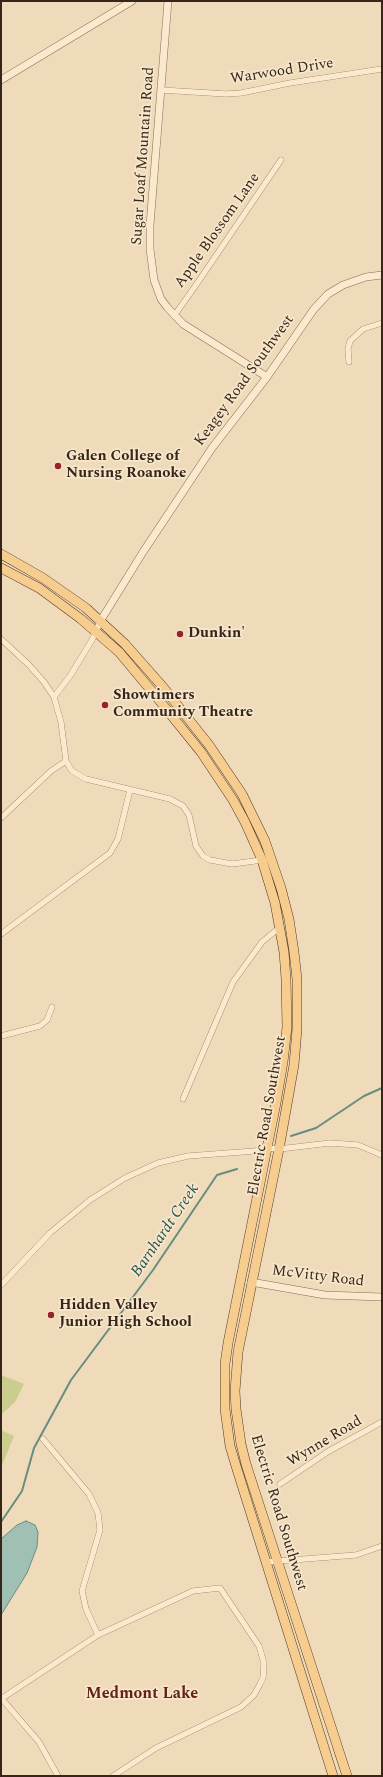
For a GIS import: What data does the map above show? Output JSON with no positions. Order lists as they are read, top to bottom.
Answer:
{
  "streets": {
    "main road": ["Electric Road Southwest"],
    "street": [
      "Warwood Drive",
      "Sugar Loaf Mountain Road",
      "Apple Blossom Lane",
      "Keagey Road Southwest",
      "McVitty Road",
      "Wynne Road"
    ]
  },
  "crossings": [
    ["Warwood Drive", "Sugar Loaf Mountain Road"],
    ["Sugar Loaf Mountain Road", "Apple Blossom Lane"],
    ["Sugar Loaf Mountain Road", "Keagey Road Southwest"],
    ["Keagey Road Southwest", "Electric Road Southwest"],
    ["Electric Road Southwest", "McVitty Road"]
  ],
  "districts": ["Medmont Lake"],
  "water": ["Barnhardt Creek"],
  "places": [
    "Galen College of Nursing Roanoke",
    "Dunkin'",
    "Showtimers Community Theatre",
    "Hidden Valley Junior High School"
  ]
}
